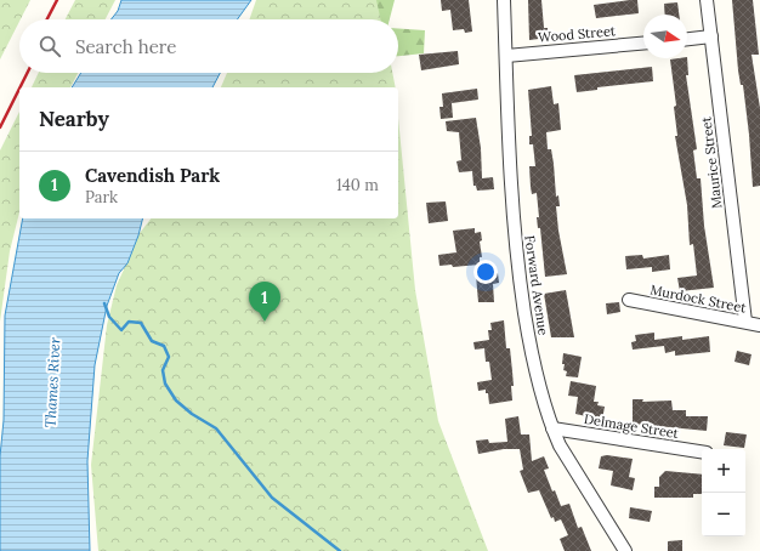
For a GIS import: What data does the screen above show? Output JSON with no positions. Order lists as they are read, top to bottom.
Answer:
{
  "streets": {
    "street": [
      "Wood Street",
      "Maurice Street",
      "Forward Avenue",
      "Murdock Street",
      "Delmage Street"
    ]
  },
  "crossings": [
    ["Wood Street", "Forward Avenue"],
    ["Maurice Street", "Murdock Street"],
    ["Forward Avenue", "Delmage Street"]
  ],
  "water": ["Thames River"],
  "north": "right",
  "page": {
    "search": "Search here",
    "heading": "Nearby",
    "list": [
      {
        "mark": "1",
        "name": "Cavendish Park",
        "note": "Park",
        "value": "140 m"
      }
    ],
    "pins": "1",
    "map_buttons": ["+", "−"]
  }
}
